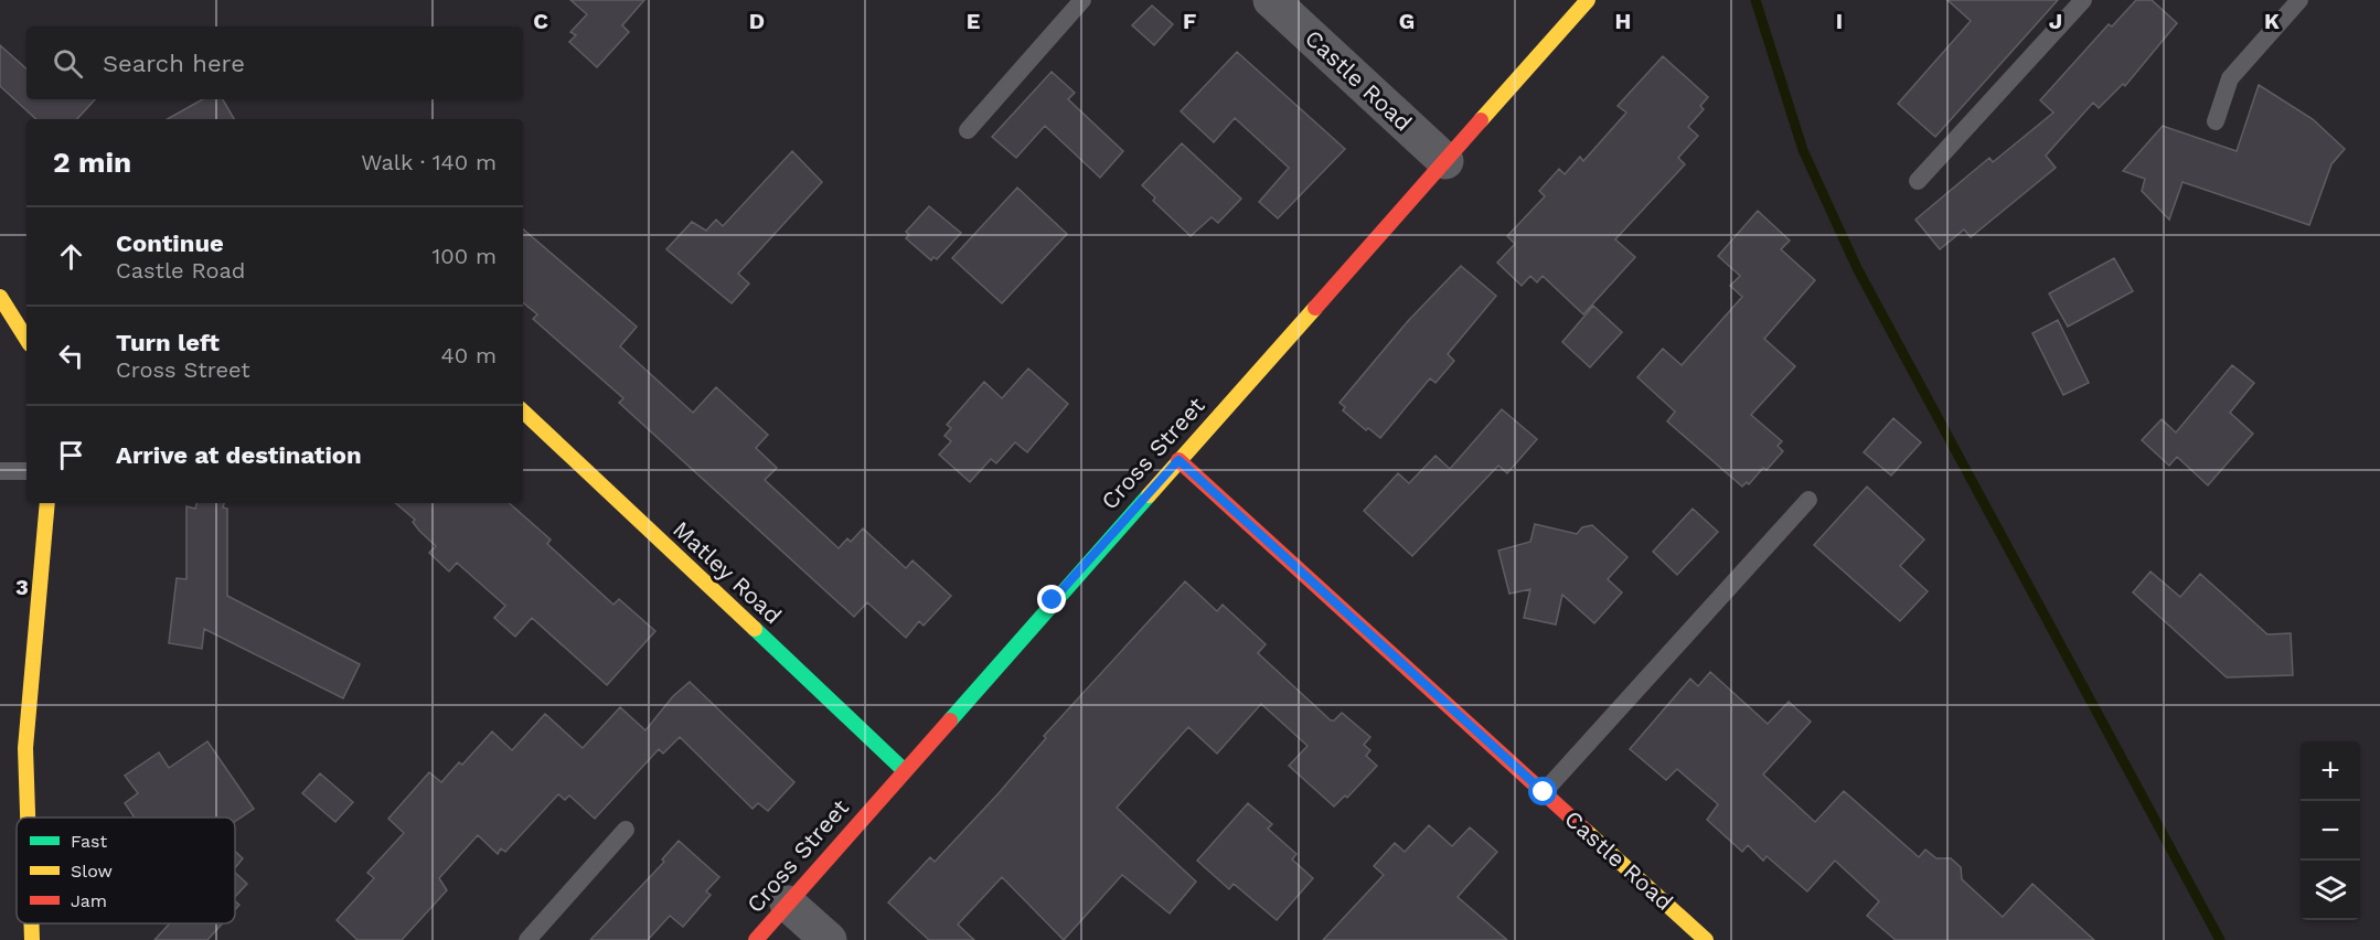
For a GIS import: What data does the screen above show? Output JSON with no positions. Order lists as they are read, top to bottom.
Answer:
{
  "streets": {
    "street": ["Castle Road", "Cross Street", "Matley Road"]
  },
  "crossings": [
    ["Castle Road", "Cross Street"],
    ["Cross Street", "Matley Road"]
  ],
  "legend": ["Fast", "Slow", "Jam"],
  "page": {
    "search": "Search here",
    "heading": ["2 min", "Walk · 140 m"],
    "list": [
      ["Continue", "Castle Road", "100 m"],
      ["Turn left", "Cross Street", "40 m"],
      "Arrive at destination"
    ],
    "map_buttons": ["+", "−"]
  },
  "grid": {
    "columns": [
      "C",
      "D",
      "E",
      "F",
      "G",
      "H",
      "I",
      "J",
      "K"
    ],
    "rows": ["3"]
  }
}
